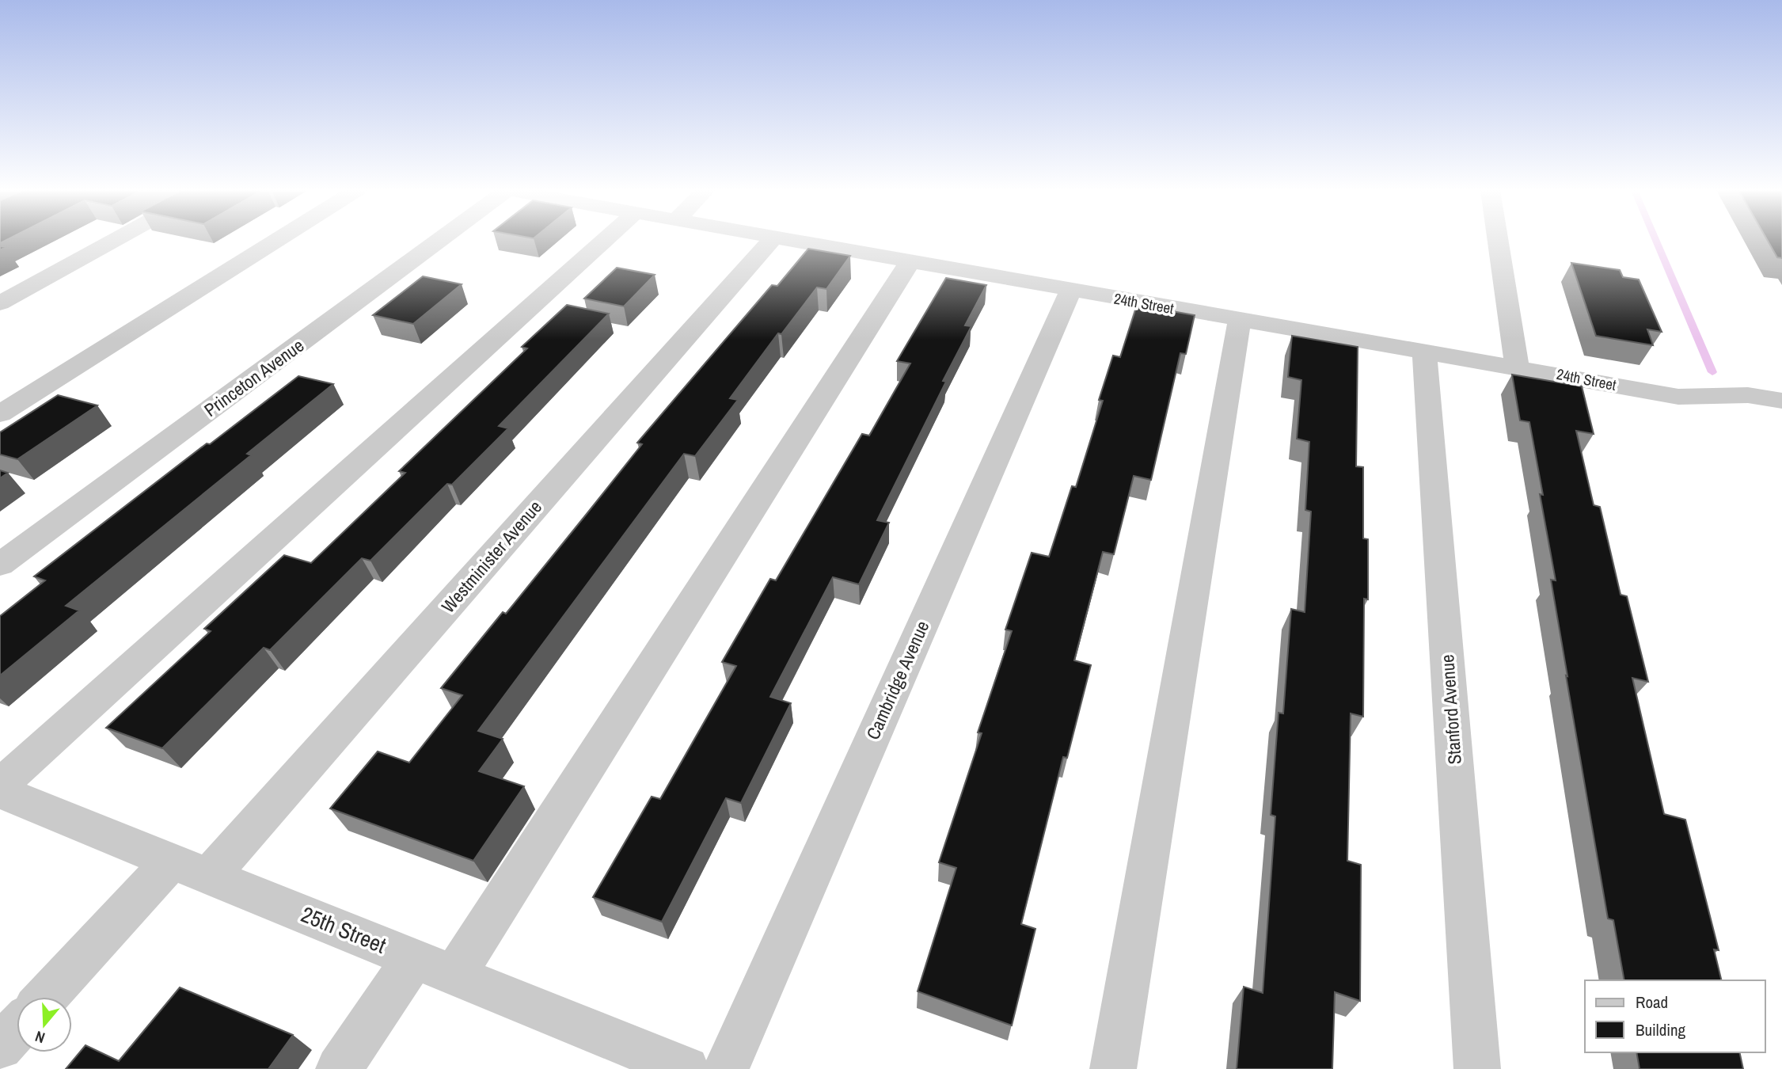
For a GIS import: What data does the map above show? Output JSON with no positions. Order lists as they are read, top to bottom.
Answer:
{
  "streets": {
    "street": [
      "24th Street",
      "Princeton Avenue",
      "Westminister Avenue",
      "Cambridge Avenue",
      "Stanford Avenue",
      "25th Street"
    ]
  },
  "crossings": [
    ["24th Street", "Cambridge Avenue"],
    ["24th Street", "Stanford Avenue"],
    ["Westminister Avenue", "25th Street"]
  ],
  "legend": ["Road", "Building"],
  "north": "bottom"
}
